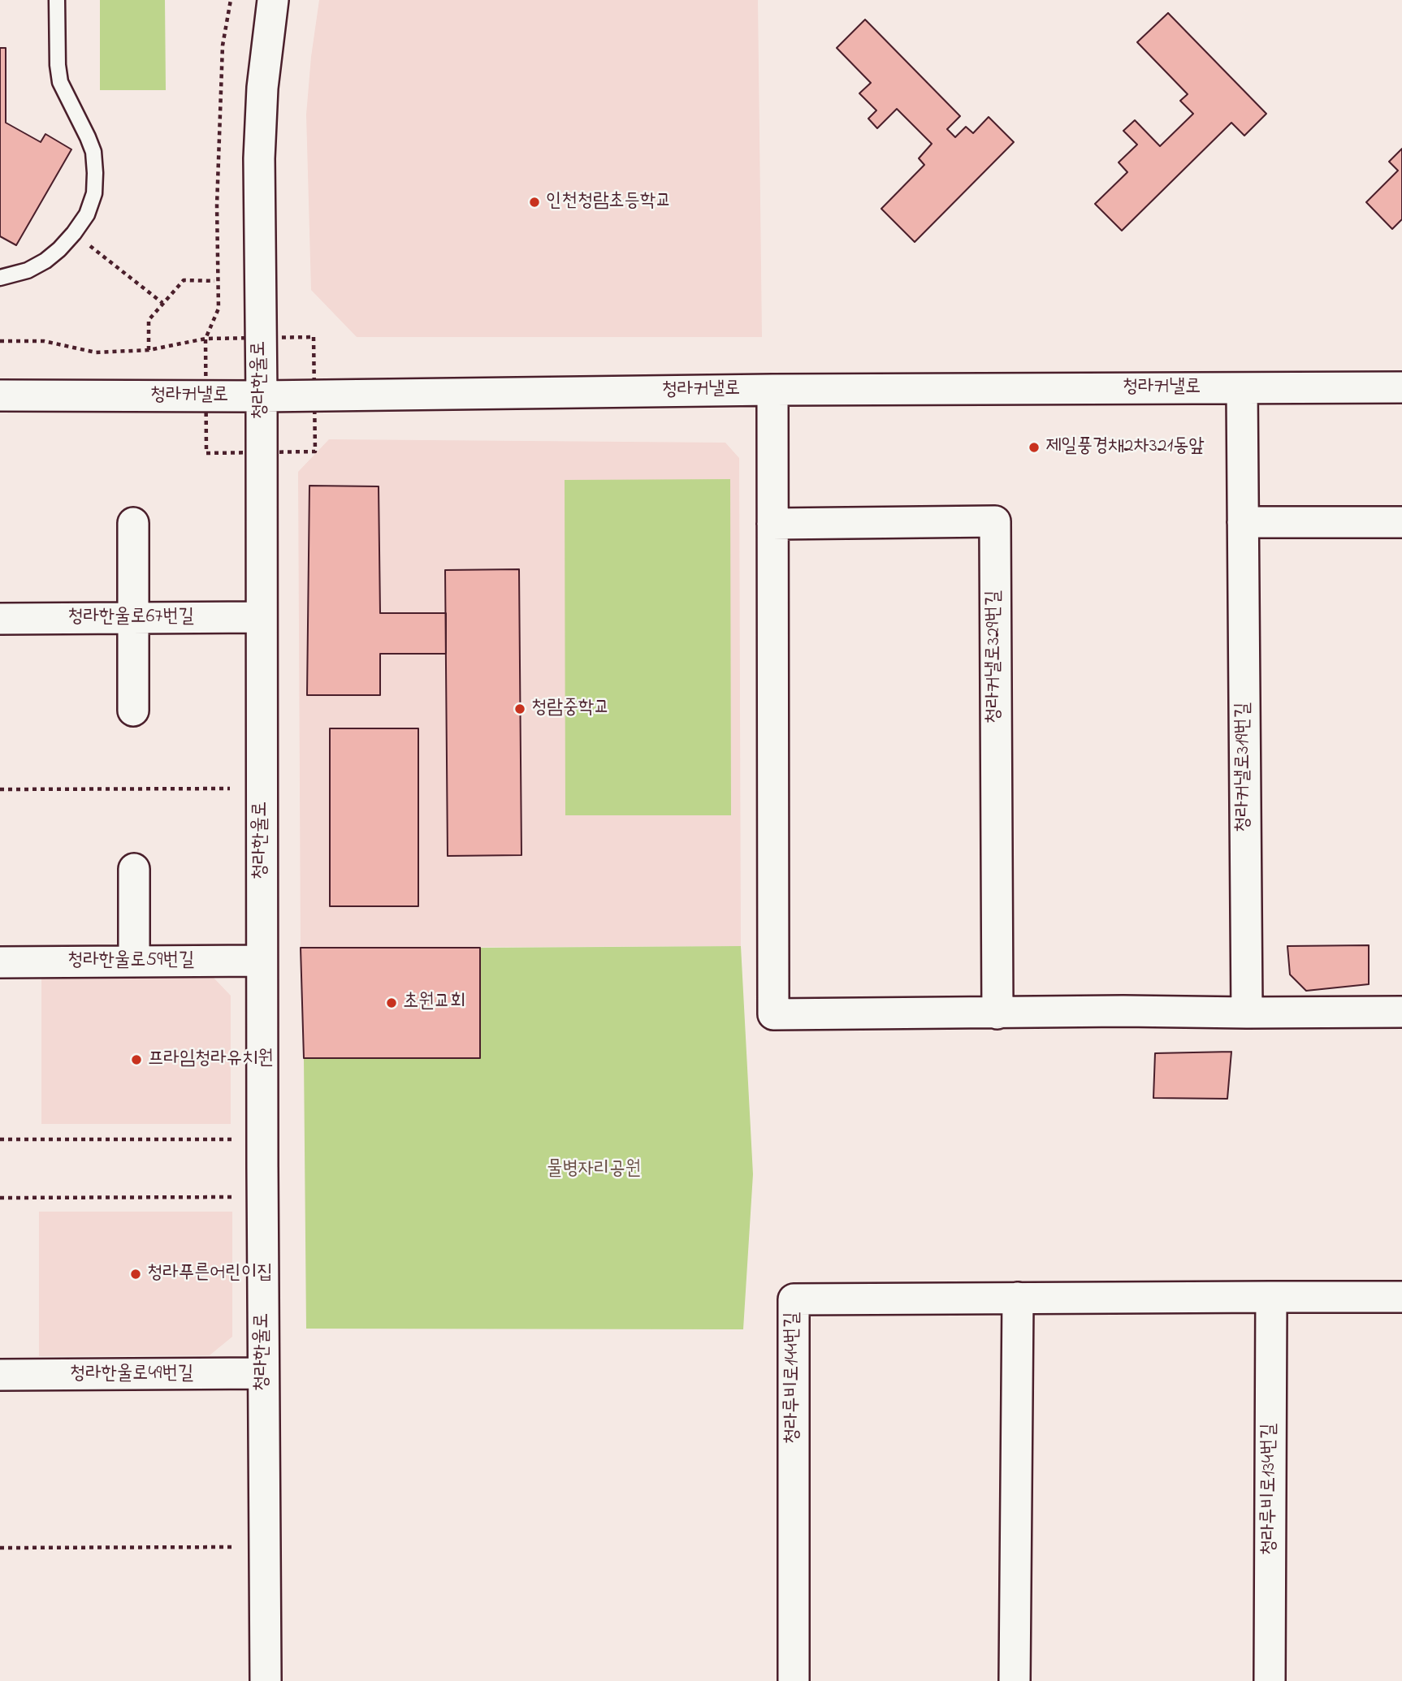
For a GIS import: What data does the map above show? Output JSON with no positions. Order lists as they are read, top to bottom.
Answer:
{
  "streets": {
    "street": [
      "청라한울로",
      "청라커낼로",
      "청라한울로67번길",
      "청라커낼로329번길",
      "청라커낼로319번길",
      "청라한울로59번길",
      "청라한울로49번길",
      "청라루비로144번길",
      "청라루비로134번길"
    ]
  },
  "crossings": [
    ["청라한울로", "청라커낼로"],
    ["청라한울로", "청라한울로67번길"],
    ["청라한울로", "청라한울로59번길"],
    ["청라한울로", "청라한울로49번길"],
    ["청라커낼로", "청라커낼로319번길"],
    ["청라루비로144번길", "청라루비로134번길"]
  ],
  "parks": ["물병자리공원"],
  "places": [
    "인천청람초등학교",
    "제일풍경채2차321동앞",
    "청람중학교",
    "초원교회",
    "프라임청라유치원",
    "청라푸른어린이집"
  ]
}
